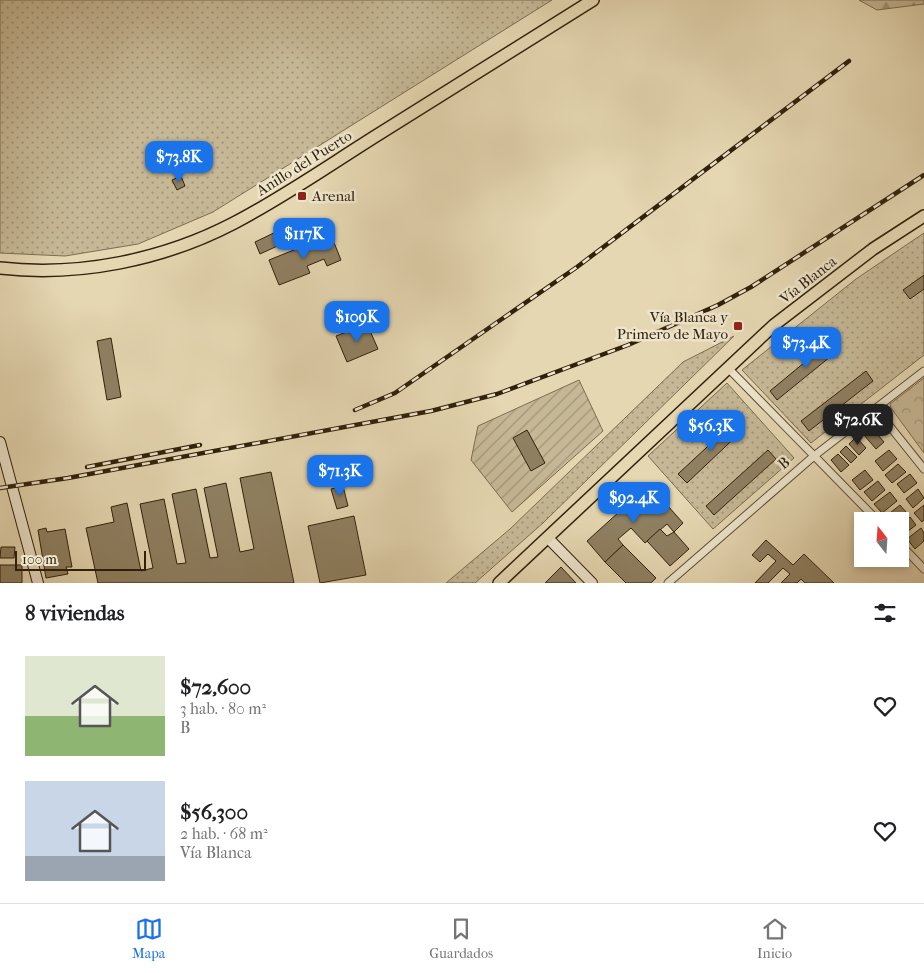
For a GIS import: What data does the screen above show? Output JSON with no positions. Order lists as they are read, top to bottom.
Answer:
{
  "streets": {
    "main road": ["Anillo del Puerto", "Vía Blanca"],
    "street": ["B"]
  },
  "places": {
    "transit": ["Arenal", "Vía Blanca y Primero de Mayo"]
  },
  "scale_bar": "100 m",
  "north": "top",
  "page": {
    "price": [
      "$73.8K",
      "$117K",
      "$109K",
      "$73.4K",
      "$72.6K",
      "$56.3K",
      "$71.3K",
      "$92.4K"
    ],
    "scale": "100 m",
    "heading": "8 viviendas",
    "list": [
      {
        "name": "$72,600",
        "note": "3 hab. · 80 m² · B"
      },
      {
        "name": "$56,300",
        "note": "2 hab. · 68 m² · Vía Blanca"
      }
    ],
    "tabs": ["Mapa", "Guardados", "Inicio"]
  }
}
